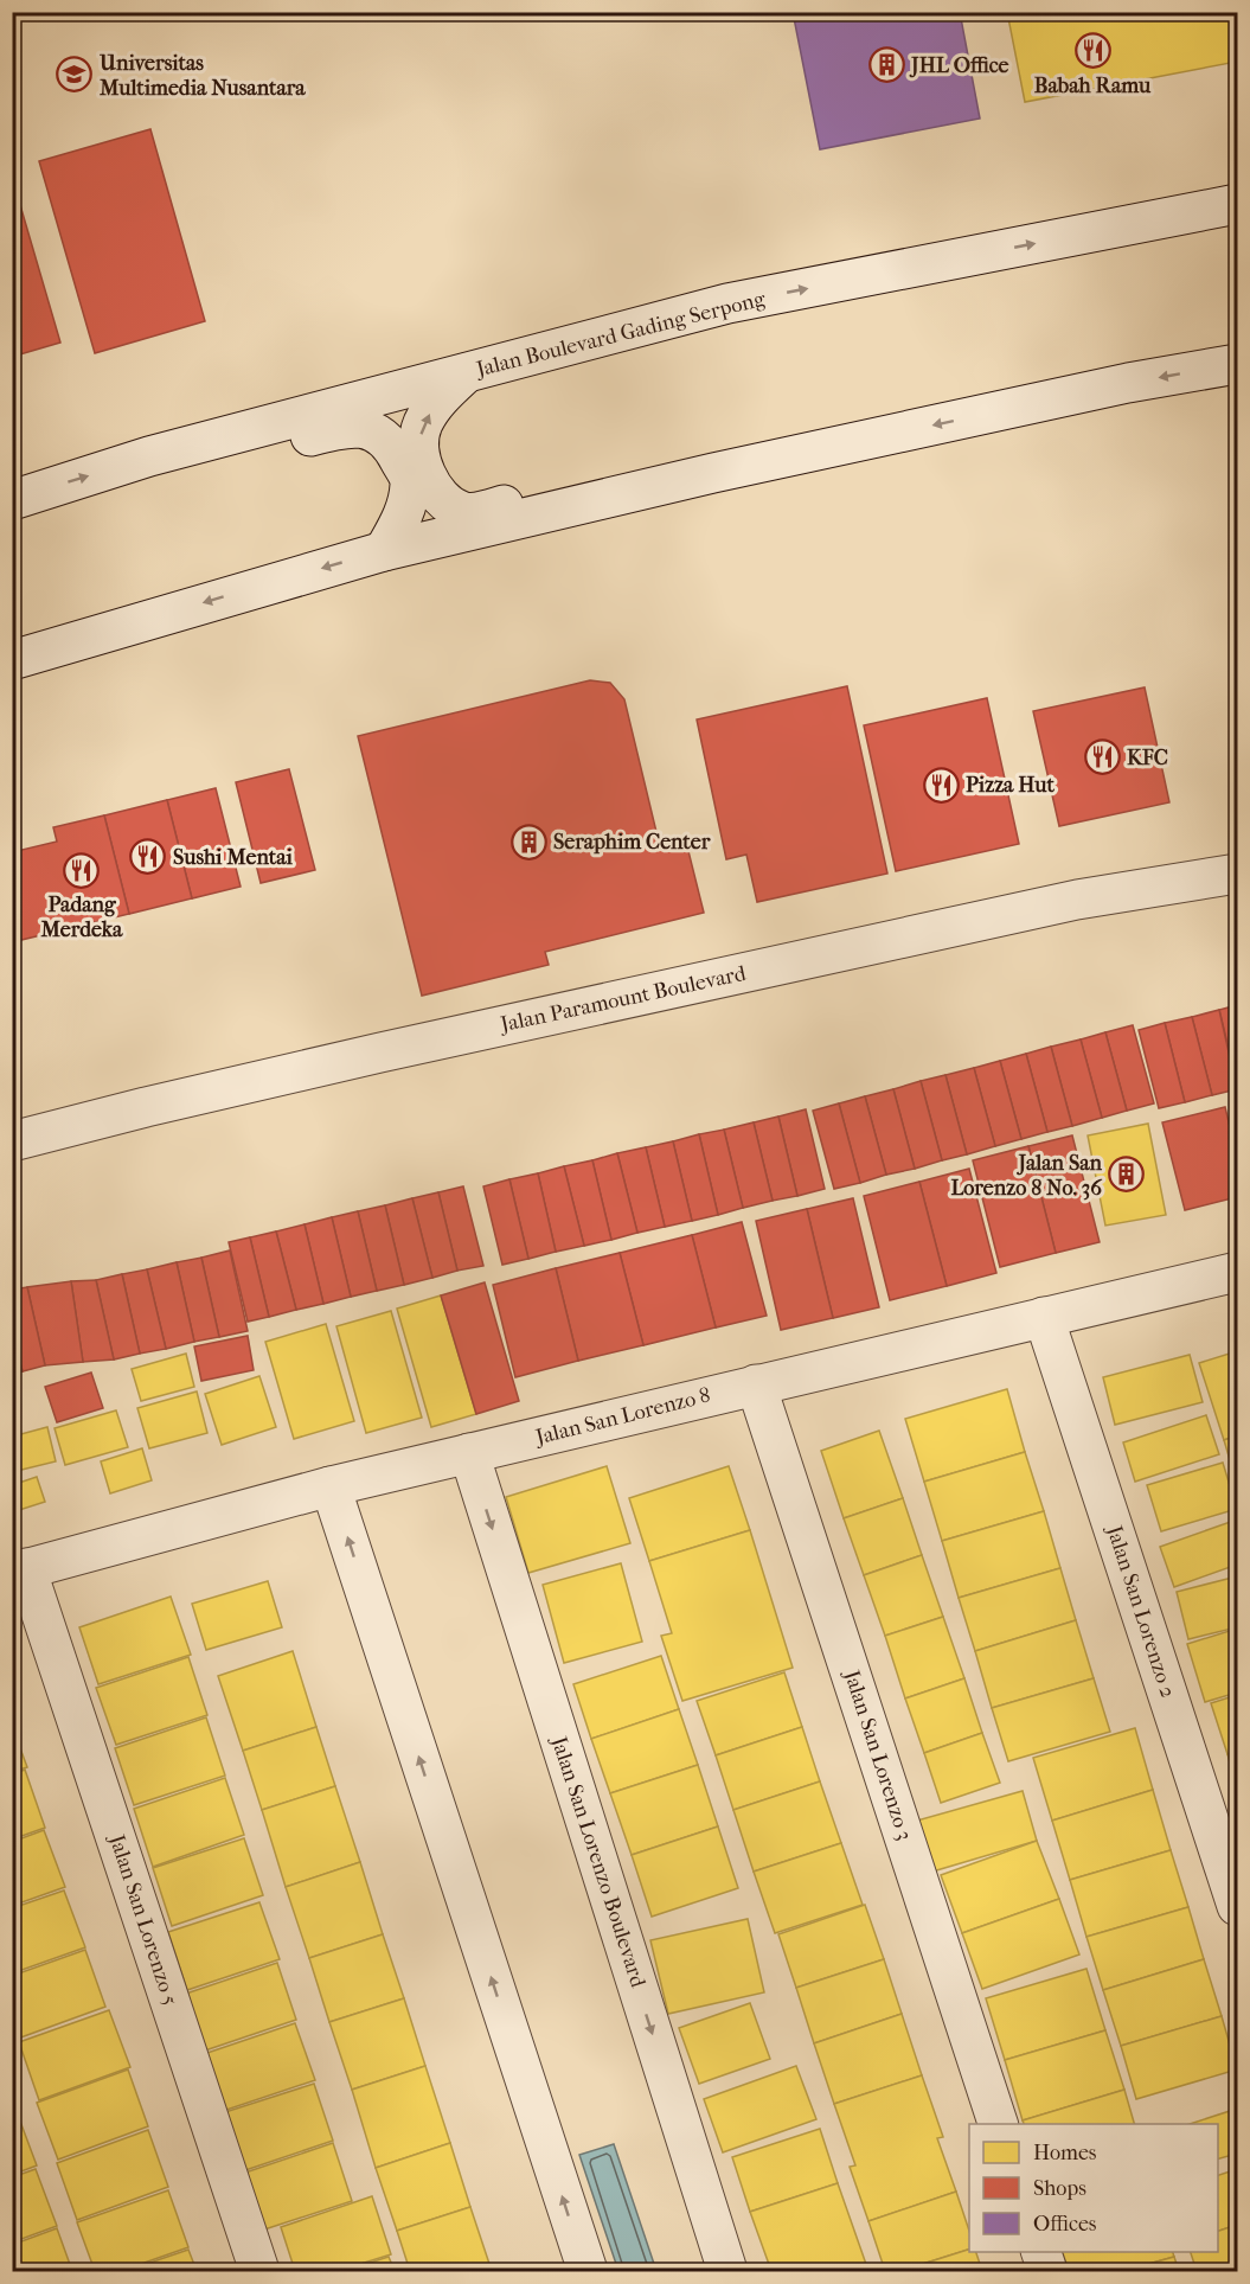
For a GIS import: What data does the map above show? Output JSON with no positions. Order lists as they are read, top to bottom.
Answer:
{
  "streets": {
    "street": [
      "Jalan Boulevard Gading Serpong",
      "Jalan Paramount Boulevard",
      "Jalan San Lorenzo 8",
      "Jalan San Lorenzo 2",
      "Jalan San Lorenzo 3",
      "Jalan San Lorenzo Boulevard",
      "Jalan San Lorenzo 5"
    ]
  },
  "crossings": [
    ["Jalan San Lorenzo 8", "Jalan San Lorenzo 2"],
    ["Jalan San Lorenzo 8", "Jalan San Lorenzo 3"],
    ["Jalan San Lorenzo 8", "Jalan San Lorenzo Boulevard"],
    ["Jalan San Lorenzo 8", "Jalan San Lorenzo 5"]
  ],
  "places": {
    "restaurant": [
      "Babah Ramu",
      "KFC",
      "Pizza Hut",
      "Sushi Mentai",
      "Padang Merdeka"
    ],
    "building": ["JHL Office", "Seraphim Center", "Jalan San Lorenzo 8 No. 36"],
    "school or university": ["Universitas Multimedia Nusantara"]
  },
  "legend": ["Homes", "Shops", "Offices"]
}
